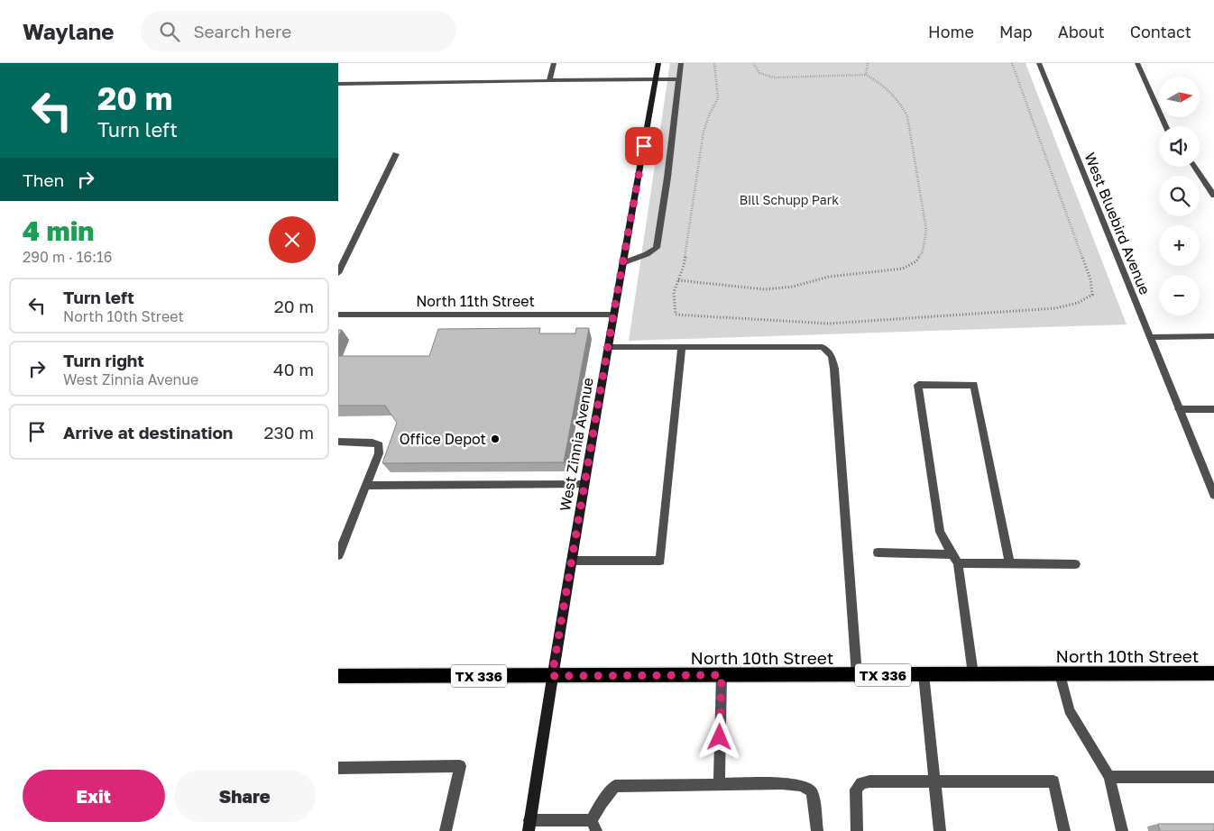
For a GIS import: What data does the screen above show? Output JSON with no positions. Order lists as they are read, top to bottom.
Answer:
{
  "streets": {
    "main road": ["North 10th Street", "TX 336"],
    "street": ["West Bluebird Avenue", "North 11th Street", "West Zinnia Avenue"]
  },
  "crossings": [
    ["North 11th Street", "West Zinnia Avenue"],
    ["West Zinnia Avenue", "North 10th Street"]
  ],
  "parks": ["Bill Schupp Park"],
  "places": ["Office Depot"],
  "north": "right",
  "page": {
    "header": "Waylane",
    "search": "Search here",
    "nav": [
      "Home",
      "Map",
      "About",
      "Contact"
    ],
    "turn": ["20 m", "Turn left"],
    "map_buttons": ["+", "−"],
    "then": "Then",
    "heading": ["4 min", "290 m · 16:16"],
    "list": [
      {
        "name": "Turn left",
        "note": "North 10th Street",
        "value": "20 m"
      },
      {
        "name": "Turn right",
        "note": "West Zinnia Avenue",
        "value": "40 m"
      },
      {
        "name": "Arrive at destination",
        "value": "230 m"
      }
    ],
    "buttons": ["Exit", "Share"]
  }
}
